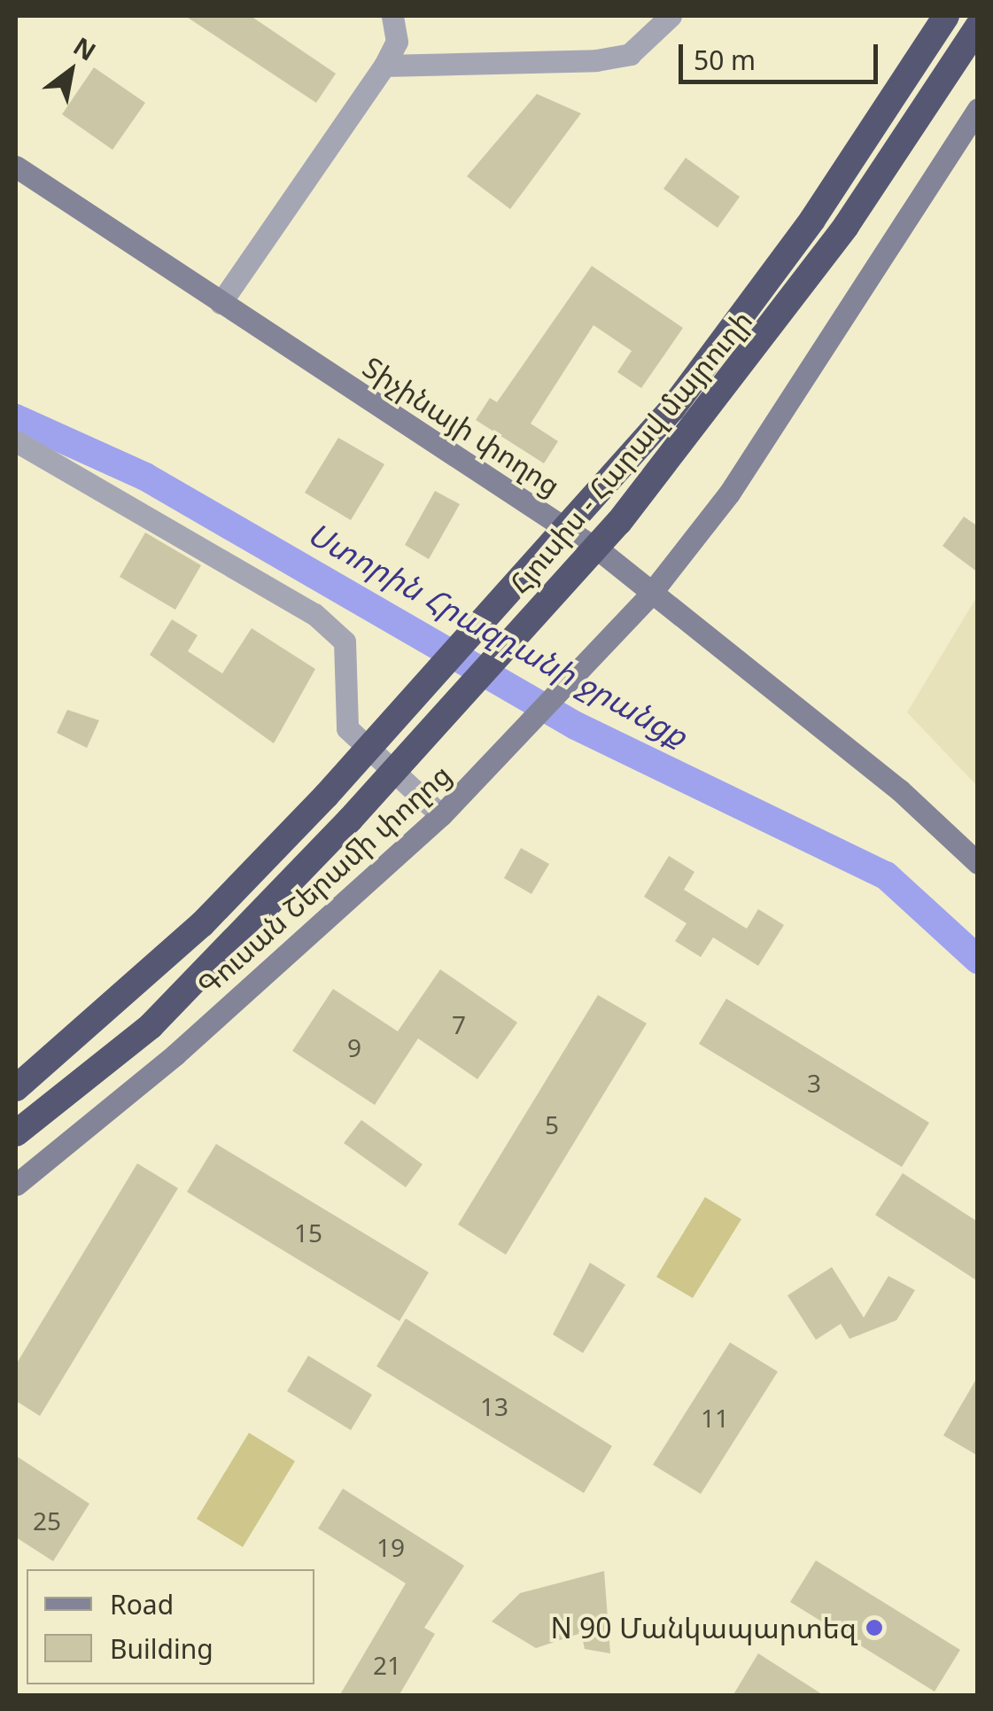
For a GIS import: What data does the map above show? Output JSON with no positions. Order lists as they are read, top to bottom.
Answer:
{
  "streets": {
    "highway": ["Հյուսիս - Հարավ մայրուղի"],
    "street": ["Տիչինայի փողոց", "Գուսան Շերամի փողոց"]
  },
  "crossings": [
    ["Տիչինայի փողոց", "Գուսան Շերամի փողոց"]
  ],
  "water": ["Ստորին Հրազդանի ջրանցք"],
  "places": ["N 90 Մանկապարտեզ"],
  "house_numbers": [
    "7",
    "9",
    "3",
    "5",
    "15",
    "13",
    "11",
    "25",
    "19",
    "21"
  ],
  "legend": ["Road", "Building"],
  "scale_bar": "50 m",
  "north": "top right"
}
